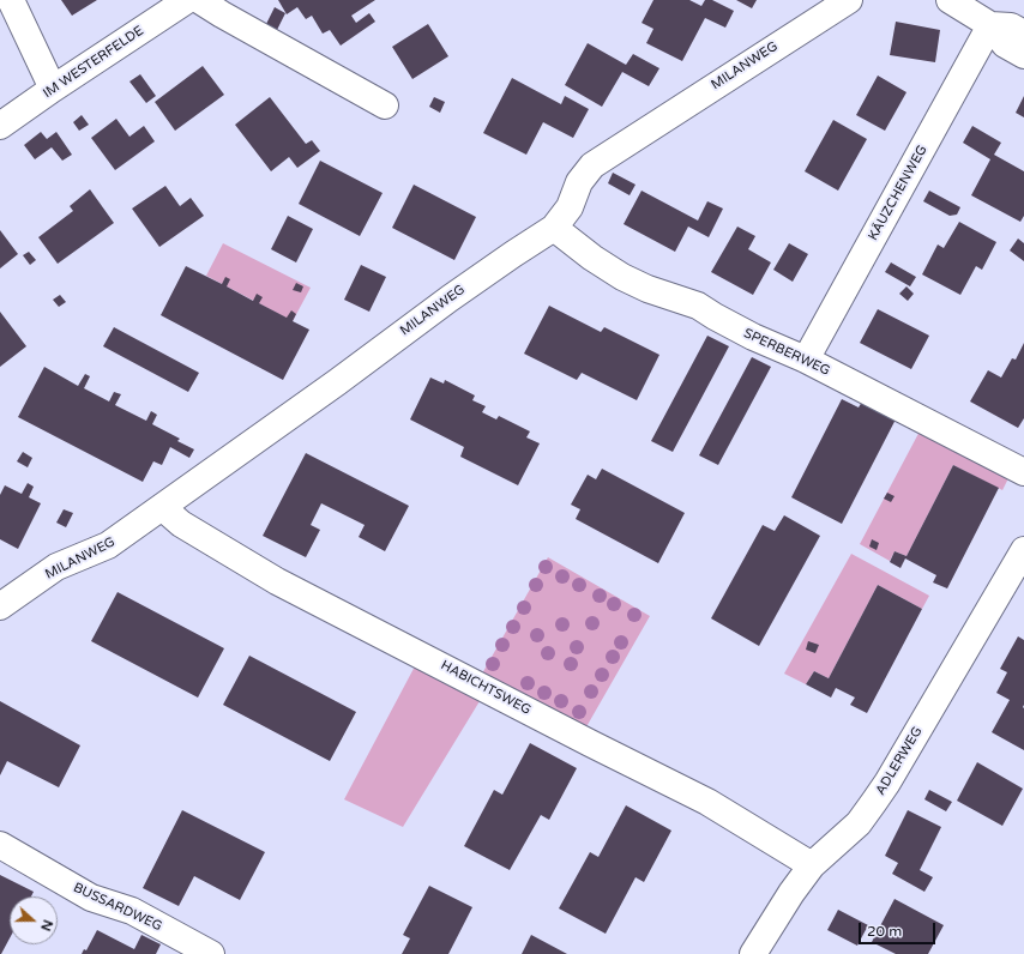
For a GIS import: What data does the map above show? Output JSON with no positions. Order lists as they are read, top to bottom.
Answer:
{
  "streets": {
    "street": [
      "IM WESTERFELDE",
      "MILANWEG",
      "KÄUZCHENWEG",
      "SPERBERWEG",
      "HABICHTSWEG",
      "ADLERWEG",
      "BUSSARDWEG"
    ]
  },
  "crossings": [
    ["MILANWEG", "SPERBERWEG"],
    ["MILANWEG", "HABICHTSWEG"],
    ["KÄUZCHENWEG", "SPERBERWEG"],
    ["HABICHTSWEG", "ADLERWEG"]
  ],
  "scale_bar": "20 m",
  "north": "right"
}
